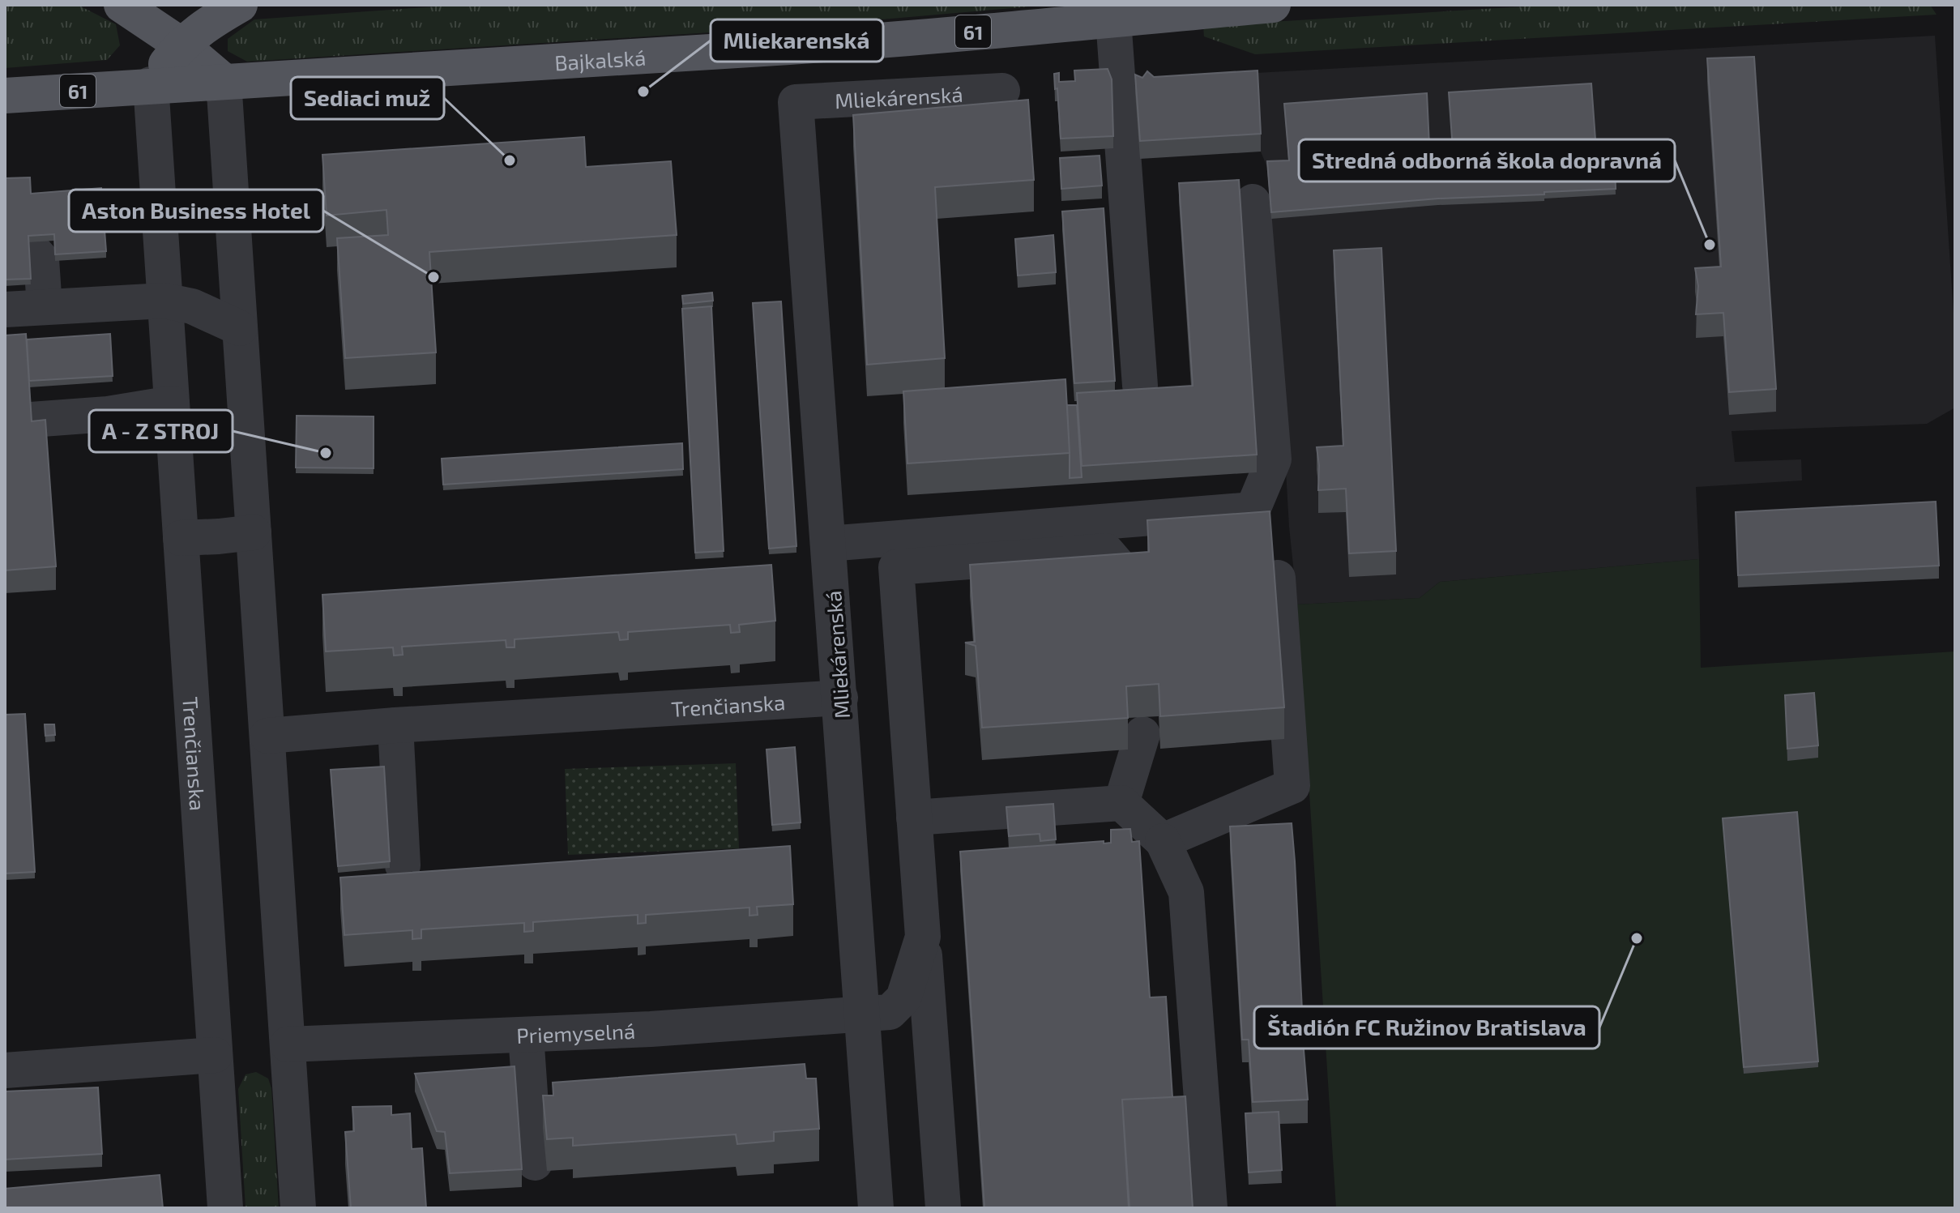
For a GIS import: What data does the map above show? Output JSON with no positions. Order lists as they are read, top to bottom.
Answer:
{
  "streets": {
    "main road": ["61", "Bajkalská"],
    "street": ["Mliekárenská", "Trenčianska", "Priemyselná"]
  },
  "crossings": [
    ["Bajkalská", "Trenčianska"],
    ["Mliekárenská", "Trenčianska"],
    ["Mliekárenská", "Priemyselná"]
  ],
  "places": [
    "Mliekarenská",
    "Sediaci muž",
    "Stredná odborná škola dopravná",
    "Aston Business Hotel",
    "A - Z STROJ",
    "Štadión FC Ružinov Bratislava"
  ]
}
